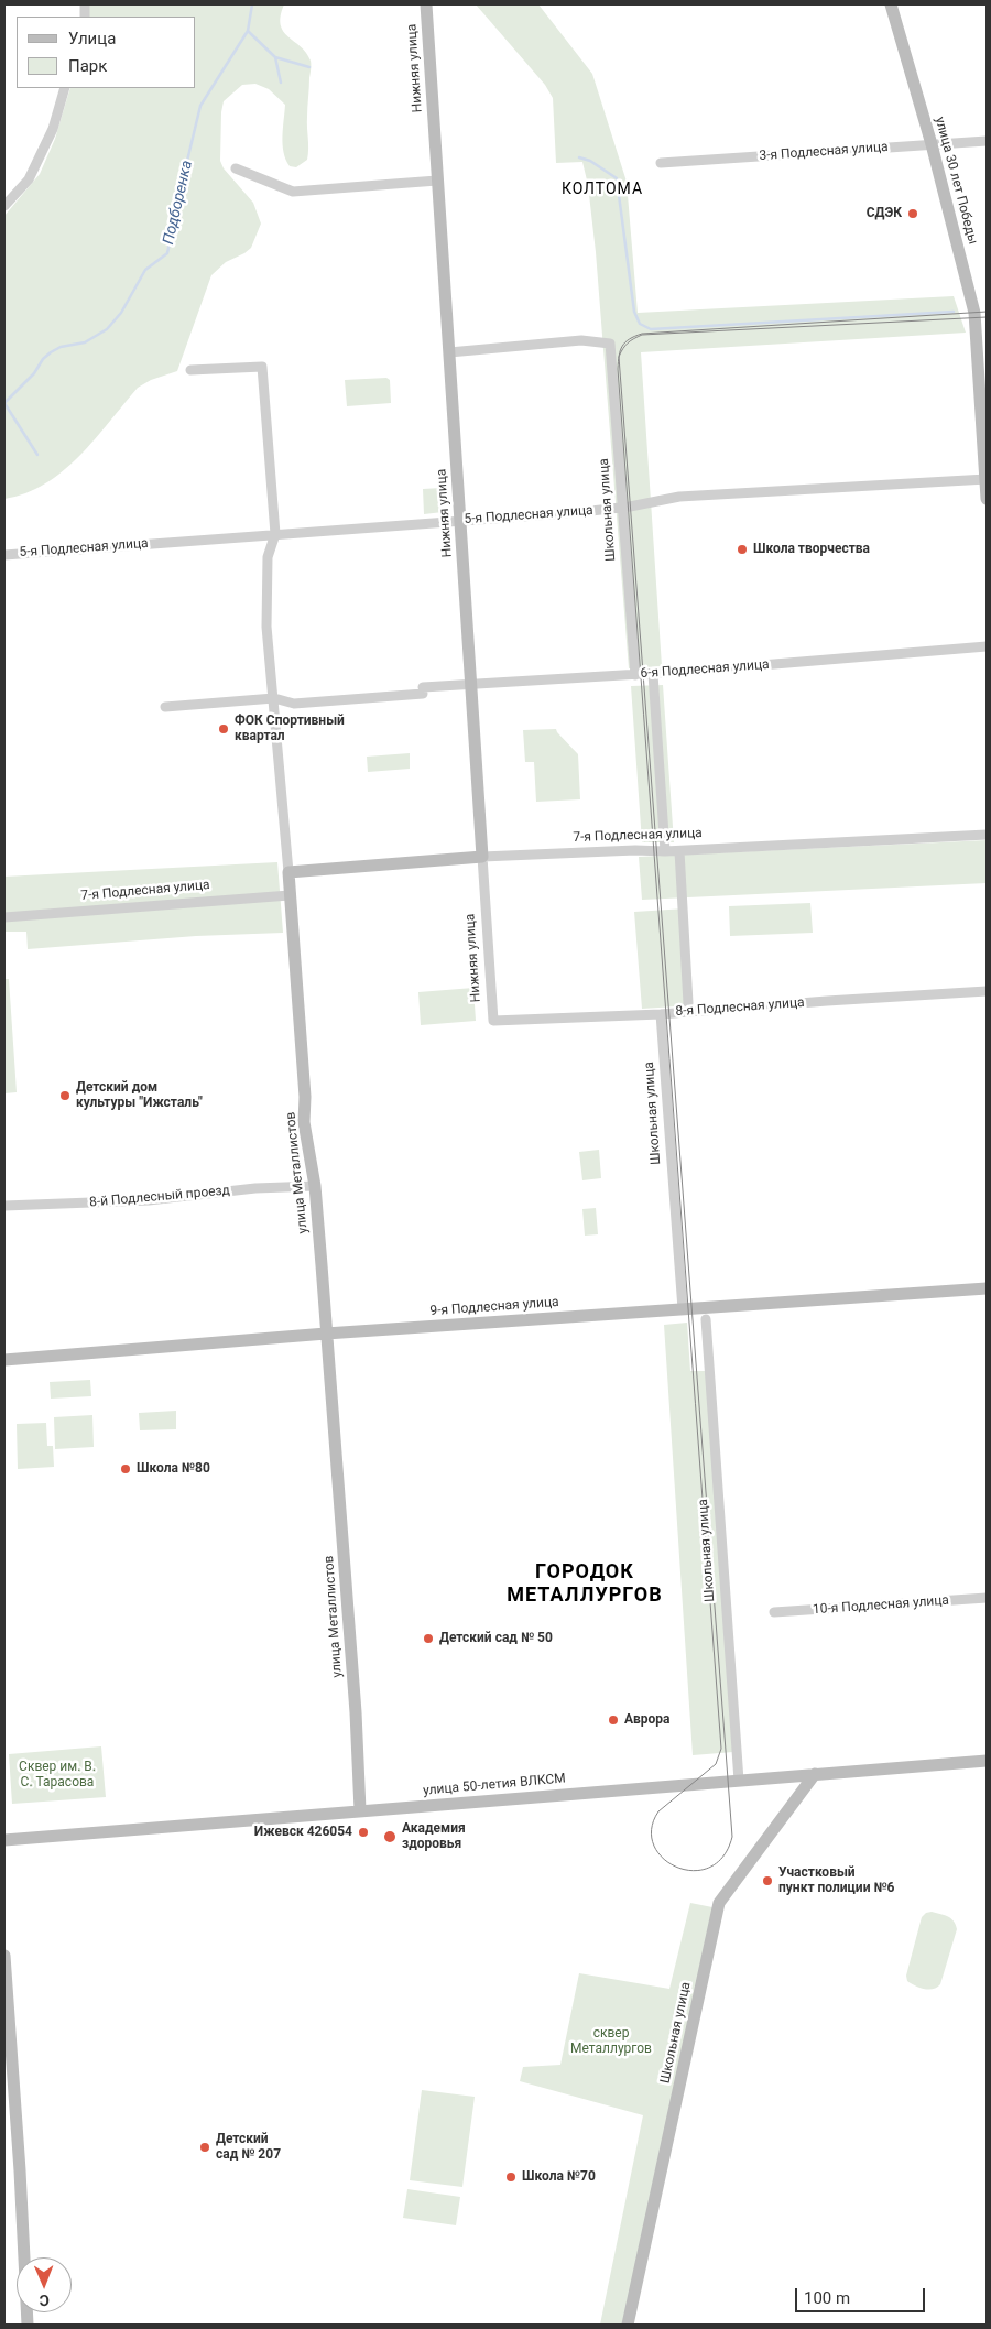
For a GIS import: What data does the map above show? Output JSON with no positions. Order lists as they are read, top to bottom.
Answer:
{
  "streets": {
    "street": [
      "Нижняя улица",
      "3-я Подлесная улица",
      "улица 30 лет Победы",
      "Школьная улица",
      "5-я Подлесная улица",
      "6-я Подлесная улица",
      "7-я Подлесная улица",
      "8-я Подлесная улица",
      "улица Металлистов",
      "8-й Подлесный проезд",
      "9-я Подлесная улица",
      "10-я Подлесная улица",
      "улица 50-летия ВЛКСМ"
    ]
  },
  "crossings": [
    ["Нижняя улица", "Школьная улица"],
    ["Нижняя улица", "5-я Подлесная улица"],
    ["Нижняя улица", "6-я Подлесная улица"],
    ["Нижняя улица", "7-я Подлесная улица"],
    ["Нижняя улица", "8-я Подлесная улица"],
    ["3-я Подлесная улица", "улица 30 лет Победы"],
    ["улица 30 лет Победы", "5-я Подлесная улица"],
    ["Школьная улица", "5-я Подлесная улица"],
    ["Школьная улица", "6-я Подлесная улица"],
    ["Школьная улица", "8-я Подлесная улица"],
    ["Школьная улица", "9-я Подлесная улица"],
    ["Школьная улица", "улица 50-летия ВЛКСМ"],
    ["5-я Подлесная улица", "улица Металлистов"],
    ["6-я Подлесная улица", "улица Металлистов"],
    ["7-я Подлесная улица", "улица Металлистов"],
    ["улица Металлистов", "8-й Подлесный проезд"],
    ["улица Металлистов", "9-я Подлесная улица"],
    ["улица Металлистов", "улица 50-летия ВЛКСМ"]
  ],
  "districts": ["КОЛТОМА", "ГОРОДОК МЕТАЛЛУРГОВ"],
  "water": ["Подборенка"],
  "parks": ["Сквер им. В. С. Тарасова", "сквер Металлургов"],
  "places": [
    "СДЭК",
    "Школа творчества",
    "ФОК Спортивный квартал",
    "Детский дом культуры \"Ижсталь\"",
    "Школа №80",
    "Детский сад № 50",
    "Аврора",
    "Ижевск 426054",
    "Академия здоровья",
    "Участковый пункт полиции №6",
    "Детский сад № 207",
    "Школа №70"
  ],
  "legend": ["Улица", "Парк"],
  "scale_bar": "100 m",
  "north": "bottom"
}
